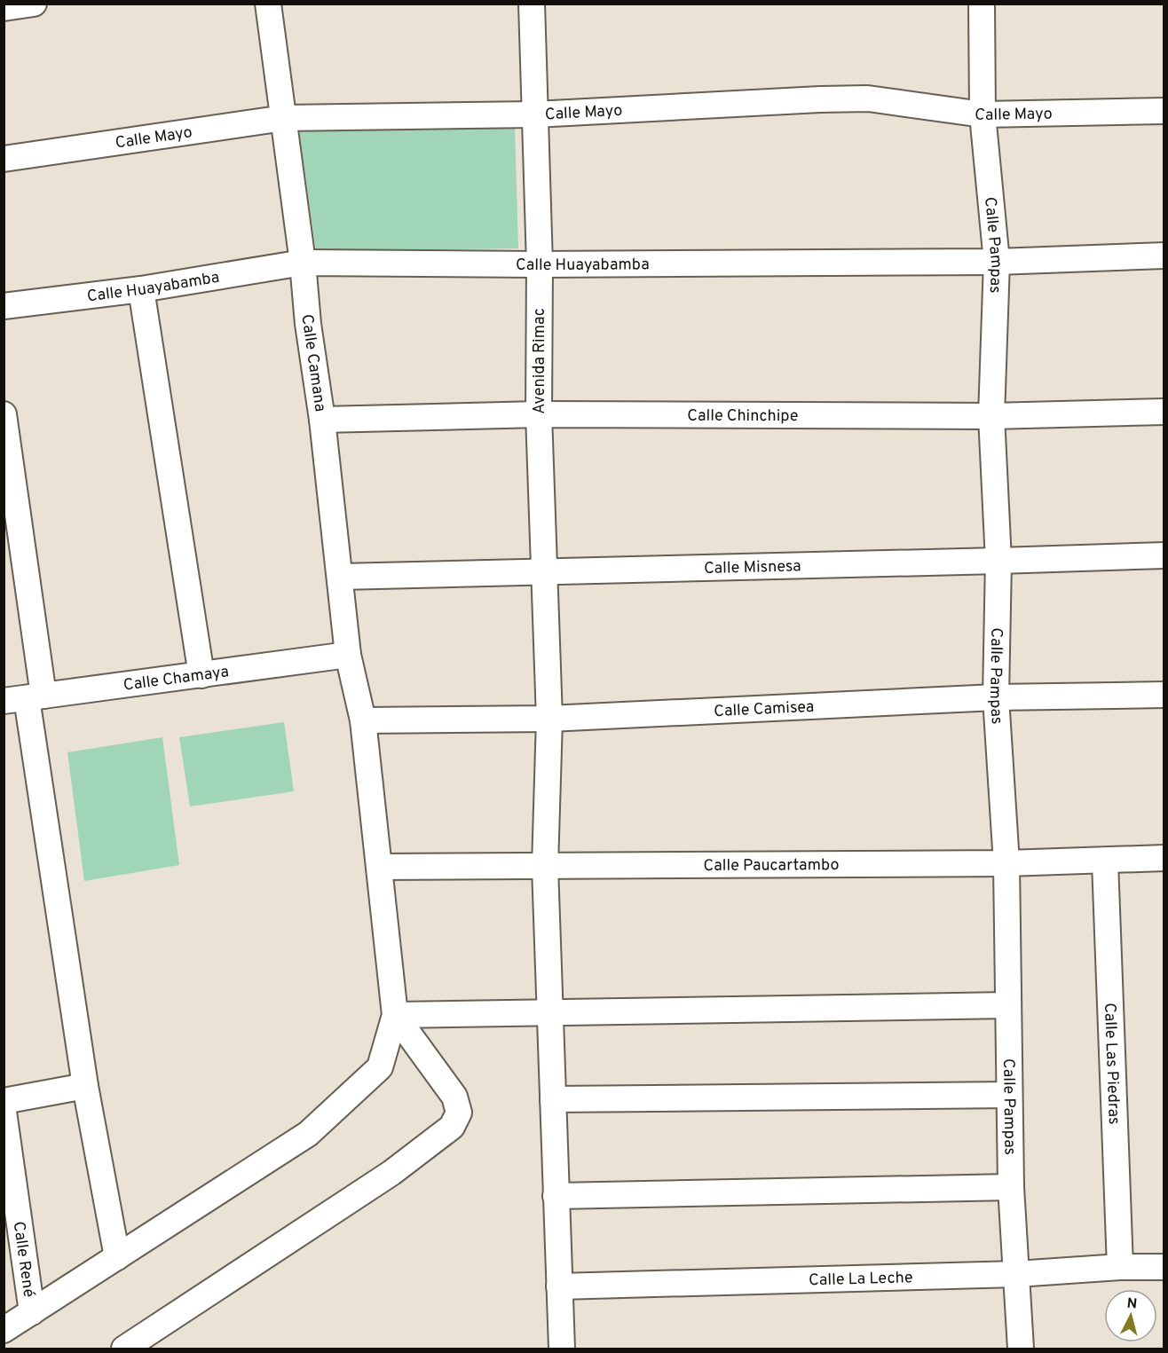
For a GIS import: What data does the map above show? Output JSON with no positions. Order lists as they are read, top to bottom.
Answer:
{
  "streets": {
    "street": [
      "Calle Mayo",
      "Calle Pampas",
      "Calle Huayabamba",
      "Avenida Rimac",
      "Calle Camana",
      "Calle Chinchipe",
      "Calle Misnesa",
      "Calle Chamaya",
      "Calle Camisea",
      "Calle Paucartambo",
      "Calle Las Piedras",
      "Calle René",
      "Calle La Leche"
    ]
  },
  "crossings": [
    ["Calle Mayo", "Calle Pampas"],
    ["Calle Mayo", "Avenida Rimac"],
    ["Calle Mayo", "Calle Camana"],
    ["Calle Pampas", "Calle Huayabamba"],
    ["Calle Pampas", "Calle Chinchipe"],
    ["Calle Pampas", "Calle Misnesa"],
    ["Calle Pampas", "Calle Camisea"],
    ["Calle Pampas", "Calle Paucartambo"],
    ["Calle Pampas", "Calle La Leche"],
    ["Calle Huayabamba", "Avenida Rimac"],
    ["Calle Huayabamba", "Calle Camana"],
    ["Avenida Rimac", "Calle Chinchipe"],
    ["Avenida Rimac", "Calle Misnesa"],
    ["Avenida Rimac", "Calle Camisea"],
    ["Avenida Rimac", "Calle Paucartambo"],
    ["Avenida Rimac", "Calle La Leche"],
    ["Calle Camana", "Calle Chinchipe"],
    ["Calle Camana", "Calle Misnesa"],
    ["Calle Camana", "Calle Chamaya"],
    ["Calle Camana", "Calle Camisea"],
    ["Calle Camana", "Calle Paucartambo"],
    ["Calle Paucartambo", "Calle Las Piedras"],
    ["Calle Las Piedras", "Calle La Leche"]
  ],
  "north": "top"
}
